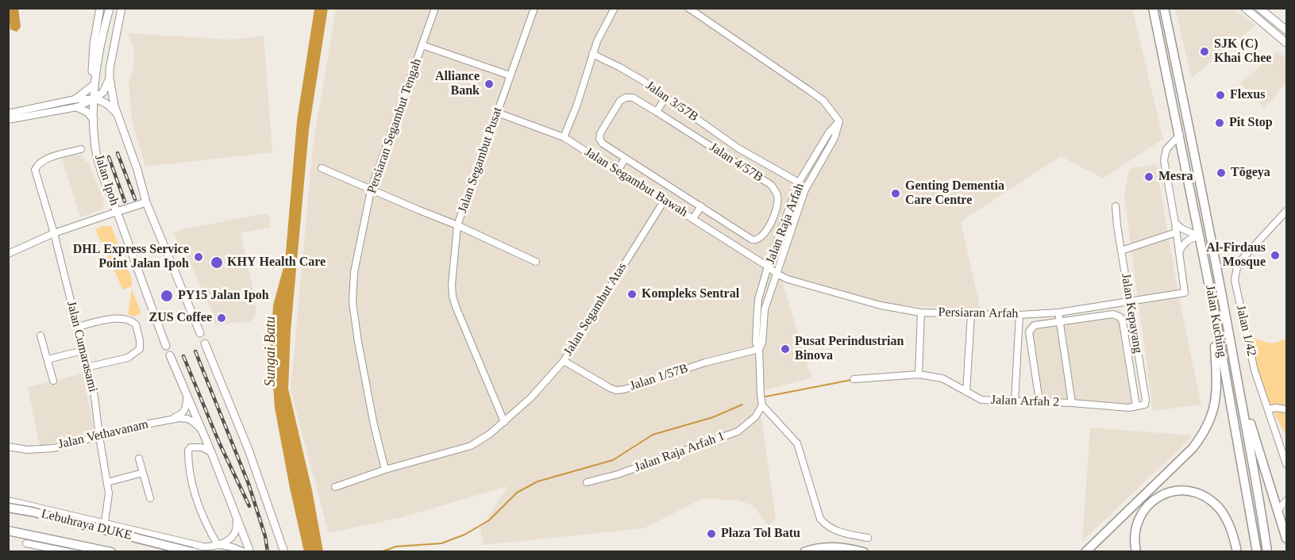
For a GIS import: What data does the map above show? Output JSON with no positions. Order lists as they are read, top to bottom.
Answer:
{
  "streets": {
    "highway": ["Jalan Kuching", "Lebuhraya DUKE"],
    "main road": ["Jalan Ipoh"],
    "street": [
      "Jalan 3/57B",
      "Persiaran Segambut Tengah",
      "Jalan Segambut Pusat",
      "Jalan 4/57B",
      "Jalan Segambut Bawah",
      "Jalan Raja Arfah",
      "Jalan Segambut Atas",
      "Persiaran Arfah",
      "Jalan Kepayang",
      "Jalan 1/42",
      "Jalan Cumarasami",
      "Jalan 1/57B",
      "Jalan Arfah 2",
      "Jalan Vethavanam",
      "Jalan Raja Arfah 1"
    ]
  },
  "crossings": [
    ["Jalan 3/57B", "Jalan Raja Arfah"],
    ["Persiaran Segambut Tengah", "Jalan Segambut Atas"],
    ["Jalan Segambut Pusat", "Jalan Segambut Bawah"],
    ["Jalan Segambut Pusat", "Jalan Segambut Atas"],
    ["Jalan Segambut Bawah", "Jalan Raja Arfah"],
    ["Jalan Segambut Bawah", "Jalan Segambut Atas"],
    ["Jalan Segambut Bawah", "Persiaran Arfah"],
    ["Jalan Raja Arfah", "Persiaran Arfah"],
    ["Jalan Raja Arfah", "Jalan 1/57B"],
    ["Jalan Raja Arfah", "Jalan Raja Arfah 1"],
    ["Jalan Segambut Atas", "Jalan 1/57B"],
    ["Persiaran Arfah", "Jalan Kepayang"],
    ["Jalan Kepayang", "Jalan Arfah 2"],
    ["Jalan Cumarasami", "Jalan Vethavanam"]
  ],
  "water": ["Sungai Batu"],
  "places": [
    "SJK (C) Khai Chee",
    "Alliance Bank",
    "Flexus",
    "Pit Stop",
    "Tōgeya",
    "Mesra",
    "Genting Dementia Care Centre",
    "Al-Firdaus Mosque",
    "DHL Express Service Point Jalan Ipoh",
    "KHY Health Care",
    "Kompleks Sentral",
    "PY15 Jalan Ipoh",
    "ZUS Coffee",
    "Pusat Perindustrian Binova",
    "Plaza Tol Batu"
  ]
}
